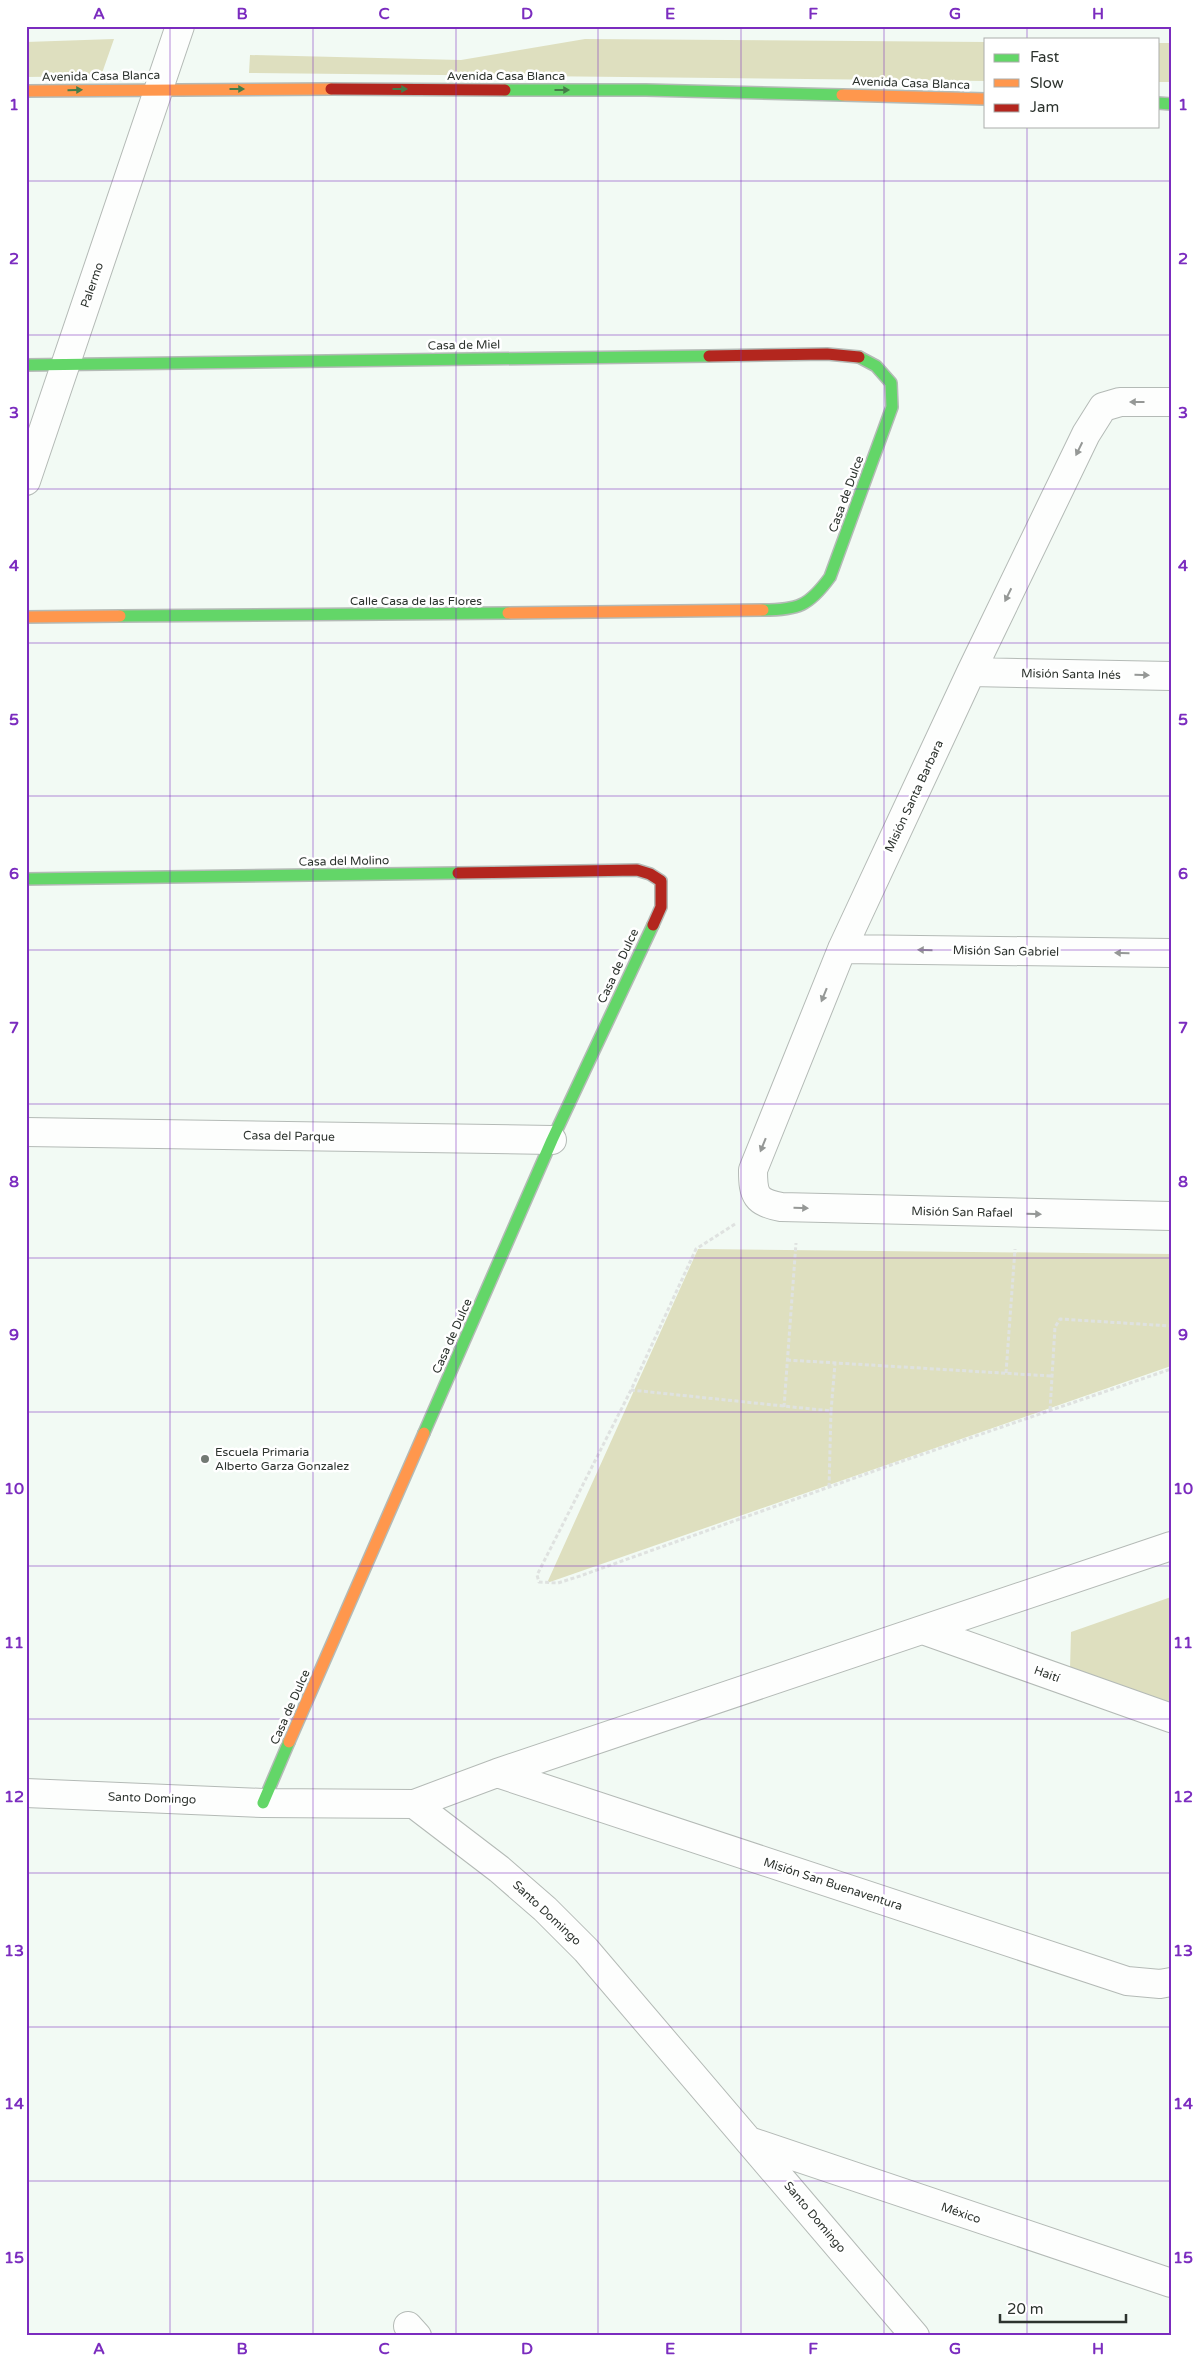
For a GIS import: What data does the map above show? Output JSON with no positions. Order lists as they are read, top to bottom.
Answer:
{
  "streets": {
    "street": [
      "Avenida Casa Blanca",
      "Palermo",
      "Casa de Miel",
      "Casa de Dulce",
      "Calle Casa de las Flores",
      "Misión Santa Inés",
      "Misión Santa Barbara",
      "Casa del Molino",
      "Misión San Gabriel",
      "Casa del Parque",
      "Misión San Rafael",
      "Haití",
      "Santo Domingo",
      "Misión San Buenaventura",
      "México"
    ]
  },
  "crossings": [
    ["Avenida Casa Blanca", "Palermo"],
    ["Palermo", "Casa de Miel"],
    ["Casa de Miel", "Casa de Dulce"],
    ["Casa de Dulce", "Calle Casa de las Flores"],
    ["Casa de Dulce", "Casa del Molino"],
    ["Casa de Dulce", "Casa del Parque"],
    ["Casa de Dulce", "Santo Domingo"],
    ["Misión Santa Inés", "Misión Santa Barbara"],
    ["Misión Santa Barbara", "Misión San Gabriel"],
    ["Misión Santa Barbara", "Misión San Rafael"],
    ["Santo Domingo", "México"]
  ],
  "one_way": [
    "Avenida Casa Blanca",
    "Misión Santa Inés",
    "Misión Santa Barbara",
    "Misión San Gabriel",
    "Misión San Rafael"
  ],
  "places": ["Escuela Primaria Alberto Garza Gonzalez"],
  "legend": ["Fast", "Slow", "Jam"],
  "scale_bar": "20 m",
  "grid": {
    "columns": [
      "A",
      "B",
      "C",
      "D",
      "E",
      "F",
      "G",
      "H"
    ],
    "rows": [
      "1",
      "2",
      "3",
      "4",
      "5",
      "6",
      "7",
      "8",
      "9",
      "10",
      "11",
      "12",
      "13",
      "14",
      "15"
    ]
  }
}
